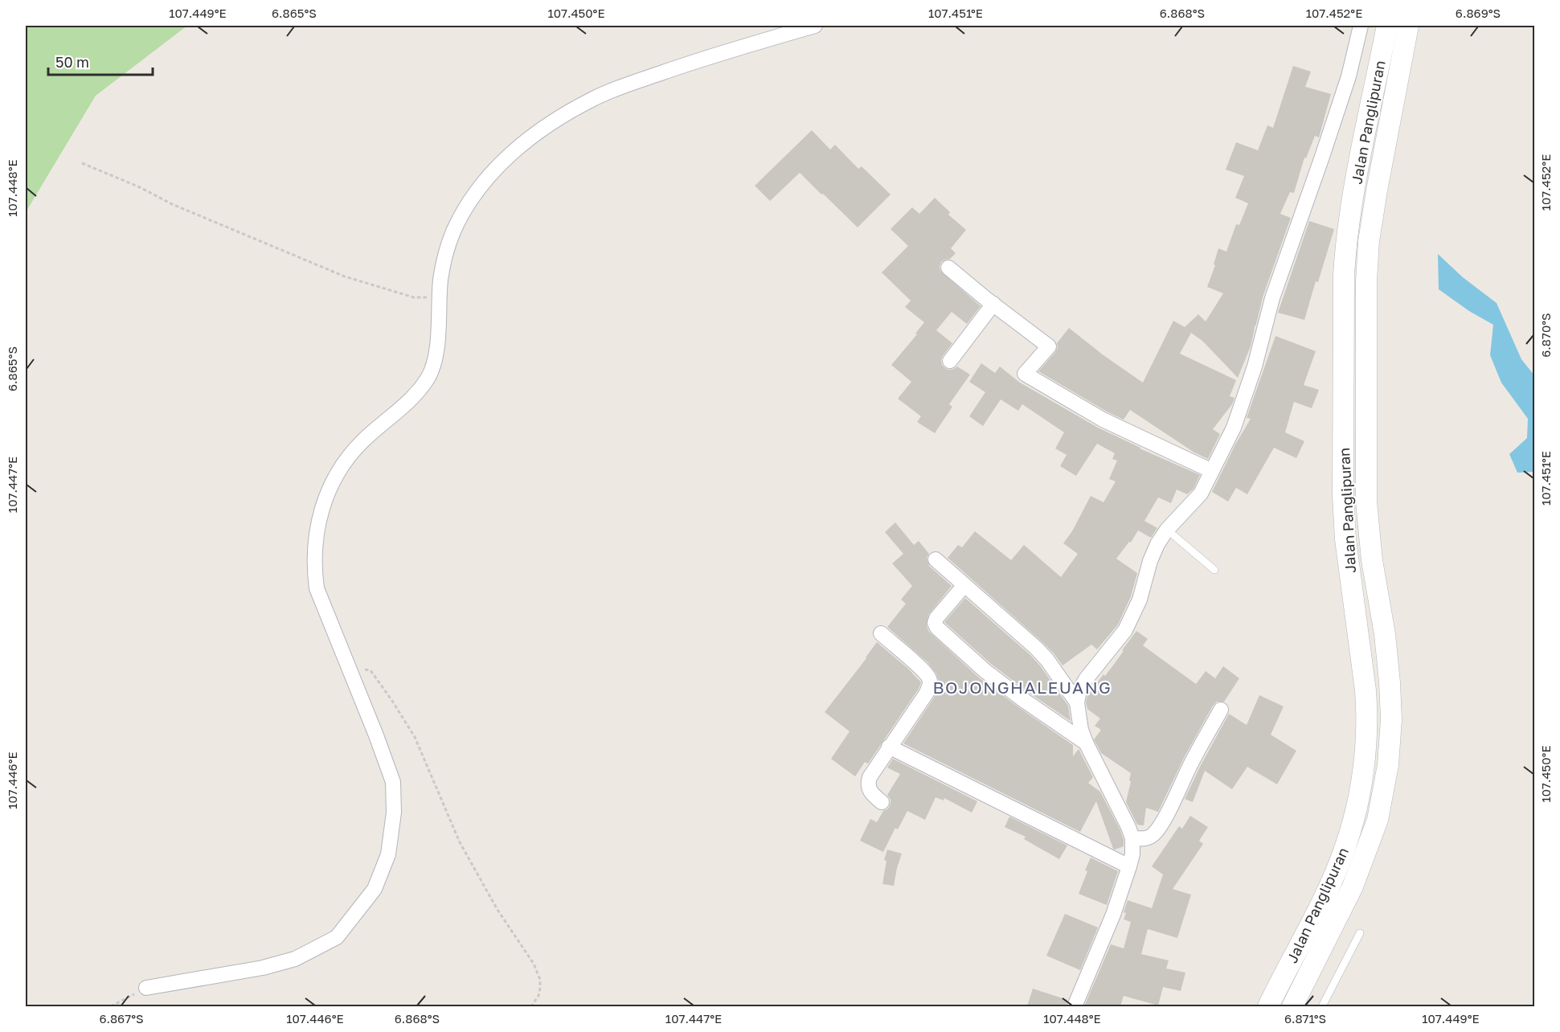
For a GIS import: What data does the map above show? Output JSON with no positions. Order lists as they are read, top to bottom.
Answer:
{
  "streets": {
    "main road": ["Jalan Panglipuran"]
  },
  "districts": ["BOJONGHALEUANG"],
  "scale_bar": "50 m",
  "coordinates": [
    "107.449°E",
    "6.865°S",
    "107.450°E",
    "107.451°E",
    "6.868°S",
    "107.452°E",
    "6.869°S",
    "107.448°E",
    "6.870°S",
    "107.447°E",
    "107.446°E",
    "6.867°S",
    "6.871°S"
  ]
}
